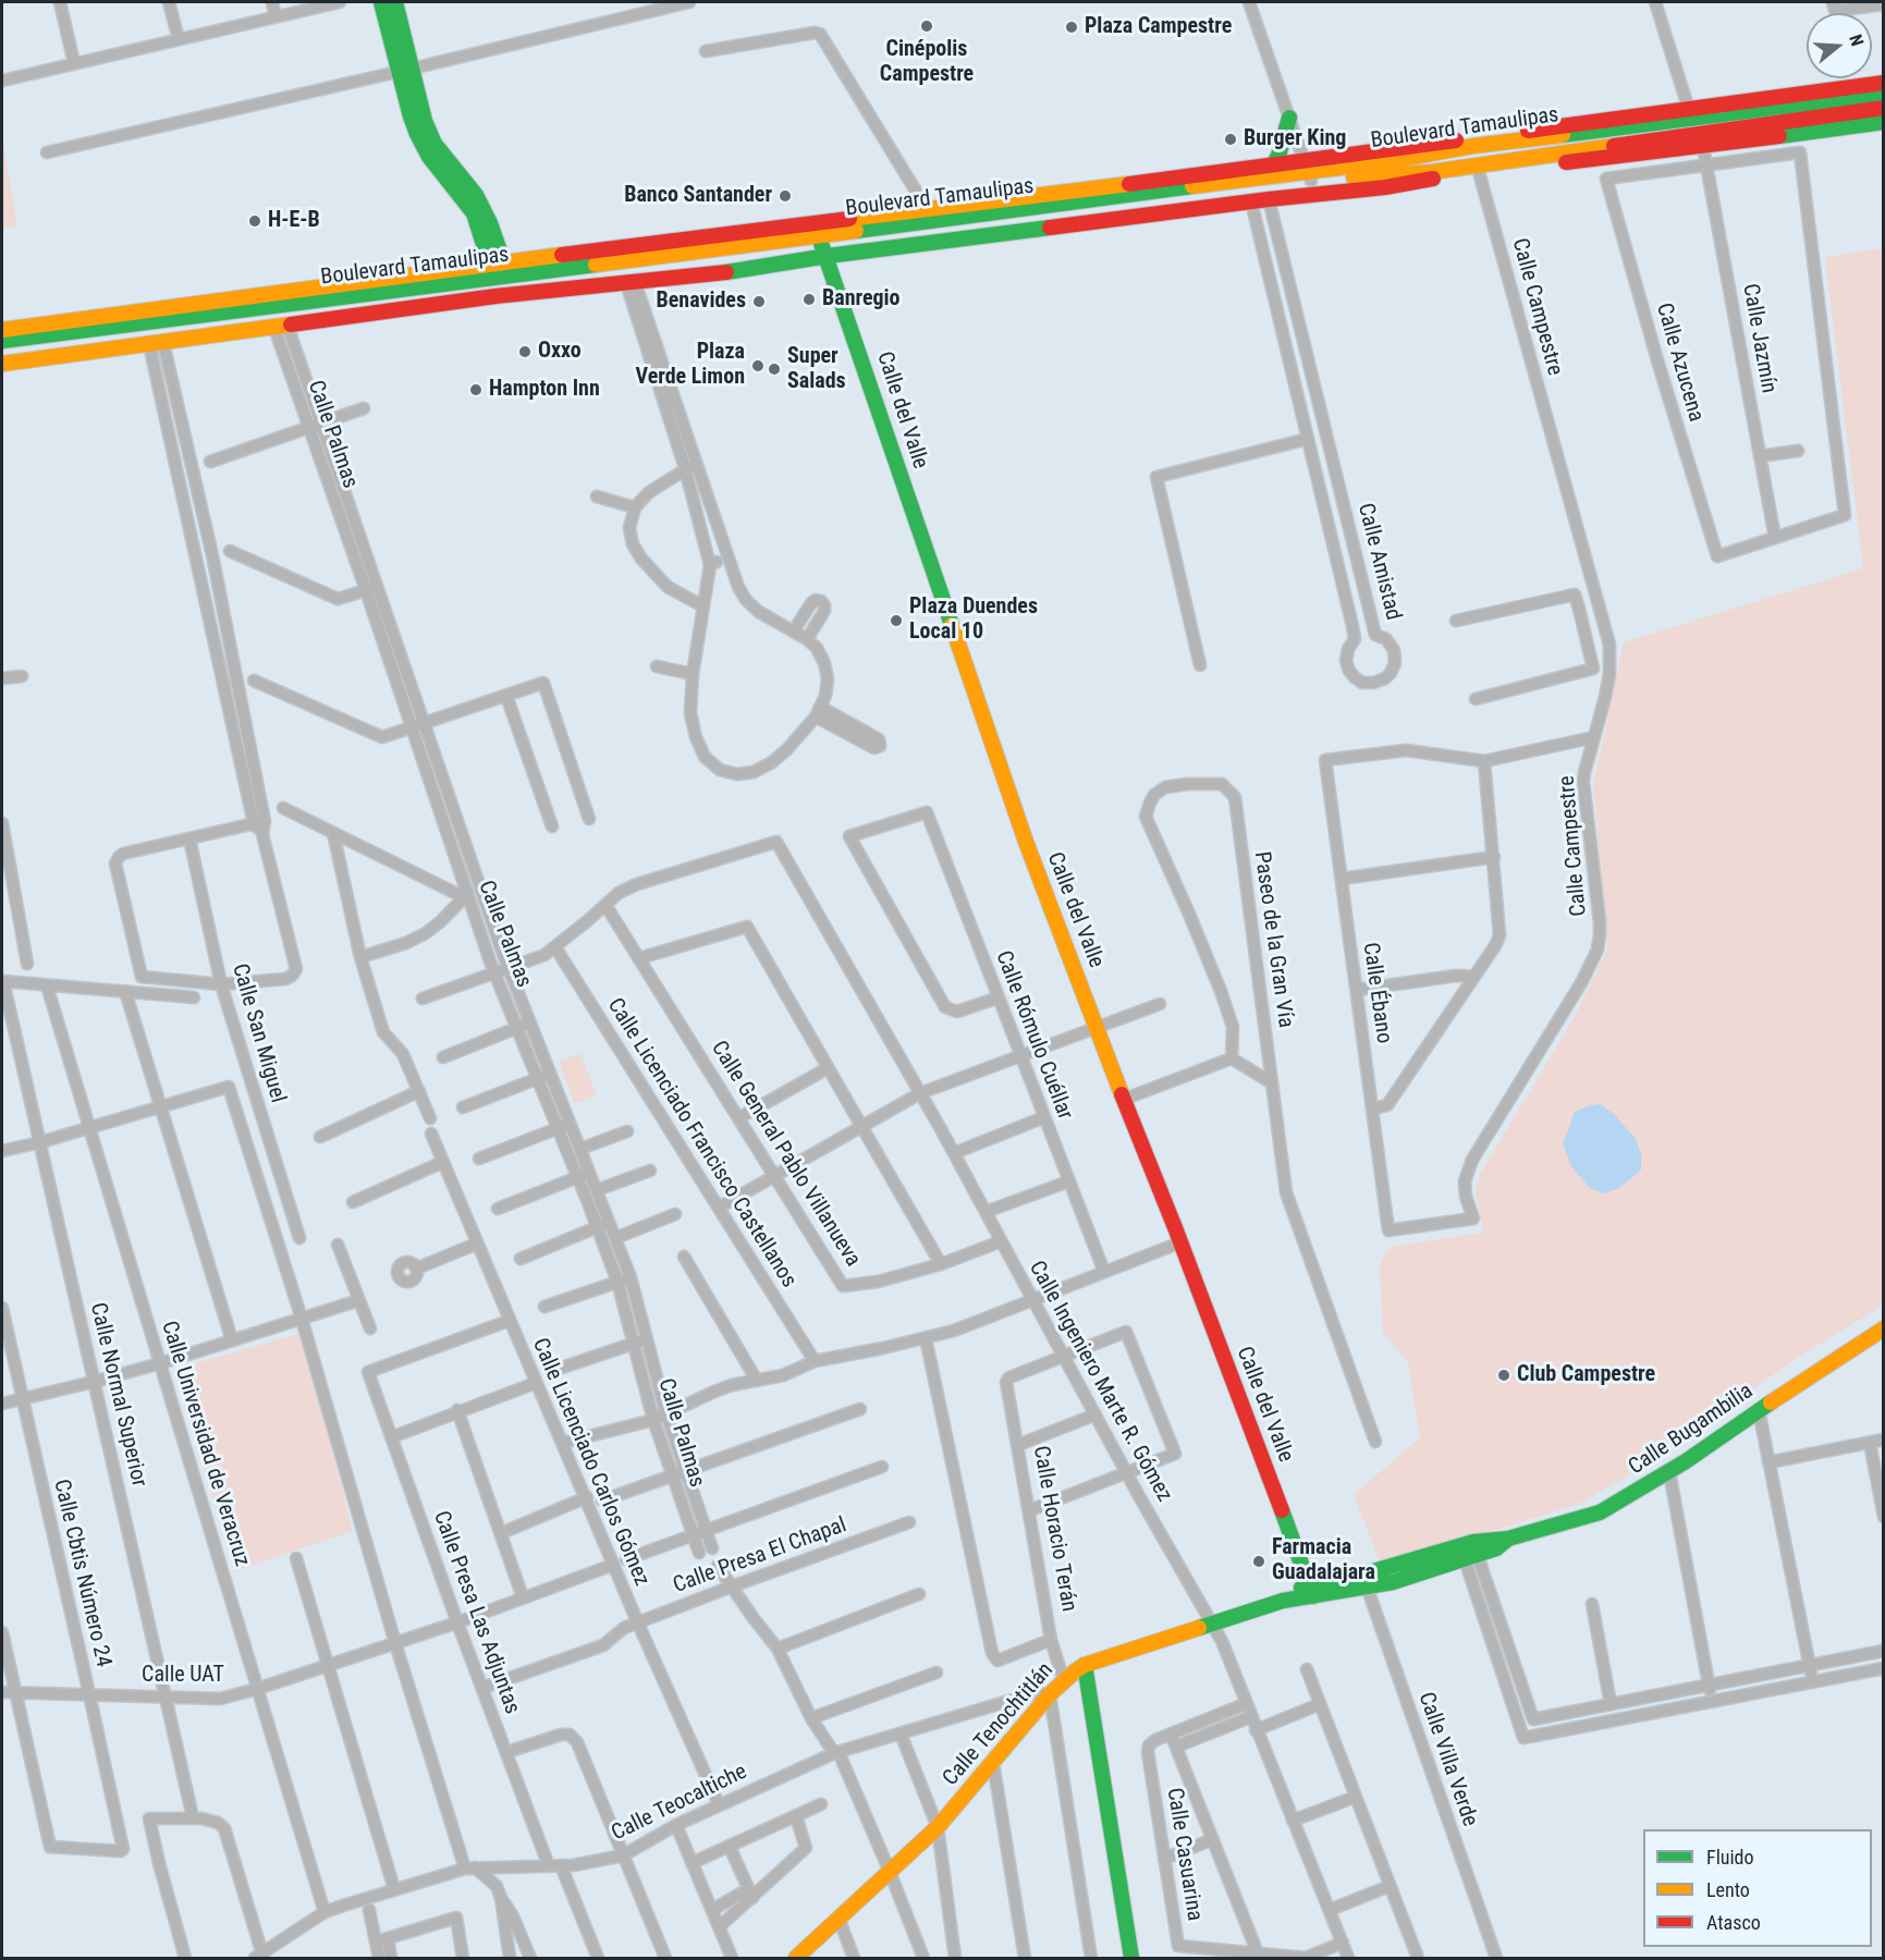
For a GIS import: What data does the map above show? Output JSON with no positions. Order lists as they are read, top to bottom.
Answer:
{
  "streets": {
    "street": [
      "Boulevard Tamaulipas",
      "Calle Campestre",
      "Calle Jazmín",
      "Calle Azucena",
      "Calle del Valle",
      "Calle Palmas",
      "Calle Amistad",
      "Paseo de la Gran Vía",
      "Calle Ébano",
      "Calle San Miguel",
      "Calle Rómulo Cuéllar",
      "Calle Licenciado Francisco Castellanos",
      "Calle General Pablo Villanueva",
      "Calle Ingeniero Marte R. Gómez",
      "Calle Normal Superior",
      "Calle Bugambilia",
      "Calle Universidad de Veracruz",
      "Calle Licenciado Carlos Gómez",
      "Calle Horacio Terán",
      "Calle Presa El Chapal",
      "Calle Cbtis Número 24",
      "Calle Presa Las Adjuntas",
      "Calle UAT",
      "Calle Tenochtitlán",
      "Calle Villa Verde",
      "Calle Teocaltiche",
      "Calle Casuarina"
    ]
  },
  "crossings": [
    ["Boulevard Tamaulipas", "Calle del Valle"],
    ["Calle Campestre", "Calle Ébano"],
    ["Calle Jazmín", "Calle Azucena"],
    ["Calle del Valle", "Calle Bugambilia"],
    ["Calle del Valle", "Calle Tenochtitlán"],
    ["Calle General Pablo Villanueva", "Calle Ingeniero Marte R. Gómez"],
    ["Calle Ingeniero Marte R. Gómez", "Calle Horacio Terán"],
    ["Calle Ingeniero Marte R. Gómez", "Calle Tenochtitlán"],
    ["Calle Ingeniero Marte R. Gómez", "Calle Casuarina"],
    ["Calle Normal Superior", "Calle UAT"],
    ["Calle Bugambilia", "Calle Tenochtitlán"],
    ["Calle Bugambilia", "Calle Villa Verde"],
    ["Calle Universidad de Veracruz", "Calle UAT"],
    ["Calle Universidad de Veracruz", "Calle Teocaltiche"],
    ["Calle Licenciado Carlos Gómez", "Calle Presa El Chapal"],
    ["Calle Licenciado Carlos Gómez", "Calle Presa Las Adjuntas"],
    ["Calle Licenciado Carlos Gómez", "Calle UAT"],
    ["Calle Licenciado Carlos Gómez", "Calle Teocaltiche"],
    ["Calle Horacio Terán", "Calle Tenochtitlán"],
    ["Calle Presa El Chapal", "Calle Presa Las Adjuntas"],
    ["Calle Cbtis Número 24", "Calle UAT"],
    ["Calle Presa Las Adjuntas", "Calle UAT"],
    ["Calle Presa Las Adjuntas", "Calle Teocaltiche"],
    ["Calle Tenochtitlán", "Calle Teocaltiche"]
  ],
  "places": [
    "Cinépolis Campestre",
    "Plaza Campestre",
    "Burger King",
    "Banco Santander",
    "H-E-B",
    "Banregio",
    "Benavides",
    "Oxxo",
    "Plaza Verde Limon",
    "Super Salads",
    "Hampton Inn",
    "Plaza Duendes Local 10",
    "Club Campestre",
    "Farmacia Guadalajara"
  ],
  "legend": ["Fluido", "Lento", "Atasco"],
  "north": "right"
}
